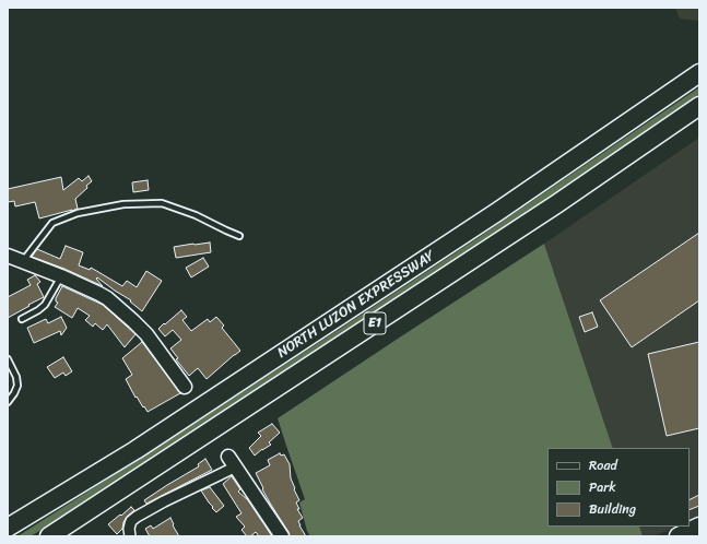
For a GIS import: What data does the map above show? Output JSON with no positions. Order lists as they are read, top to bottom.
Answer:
{
  "streets": {
    "highway": ["NORTH LUZON EXPRESSWAY", "E1"]
  },
  "legend": ["Road", "Park", "Building"]
}
